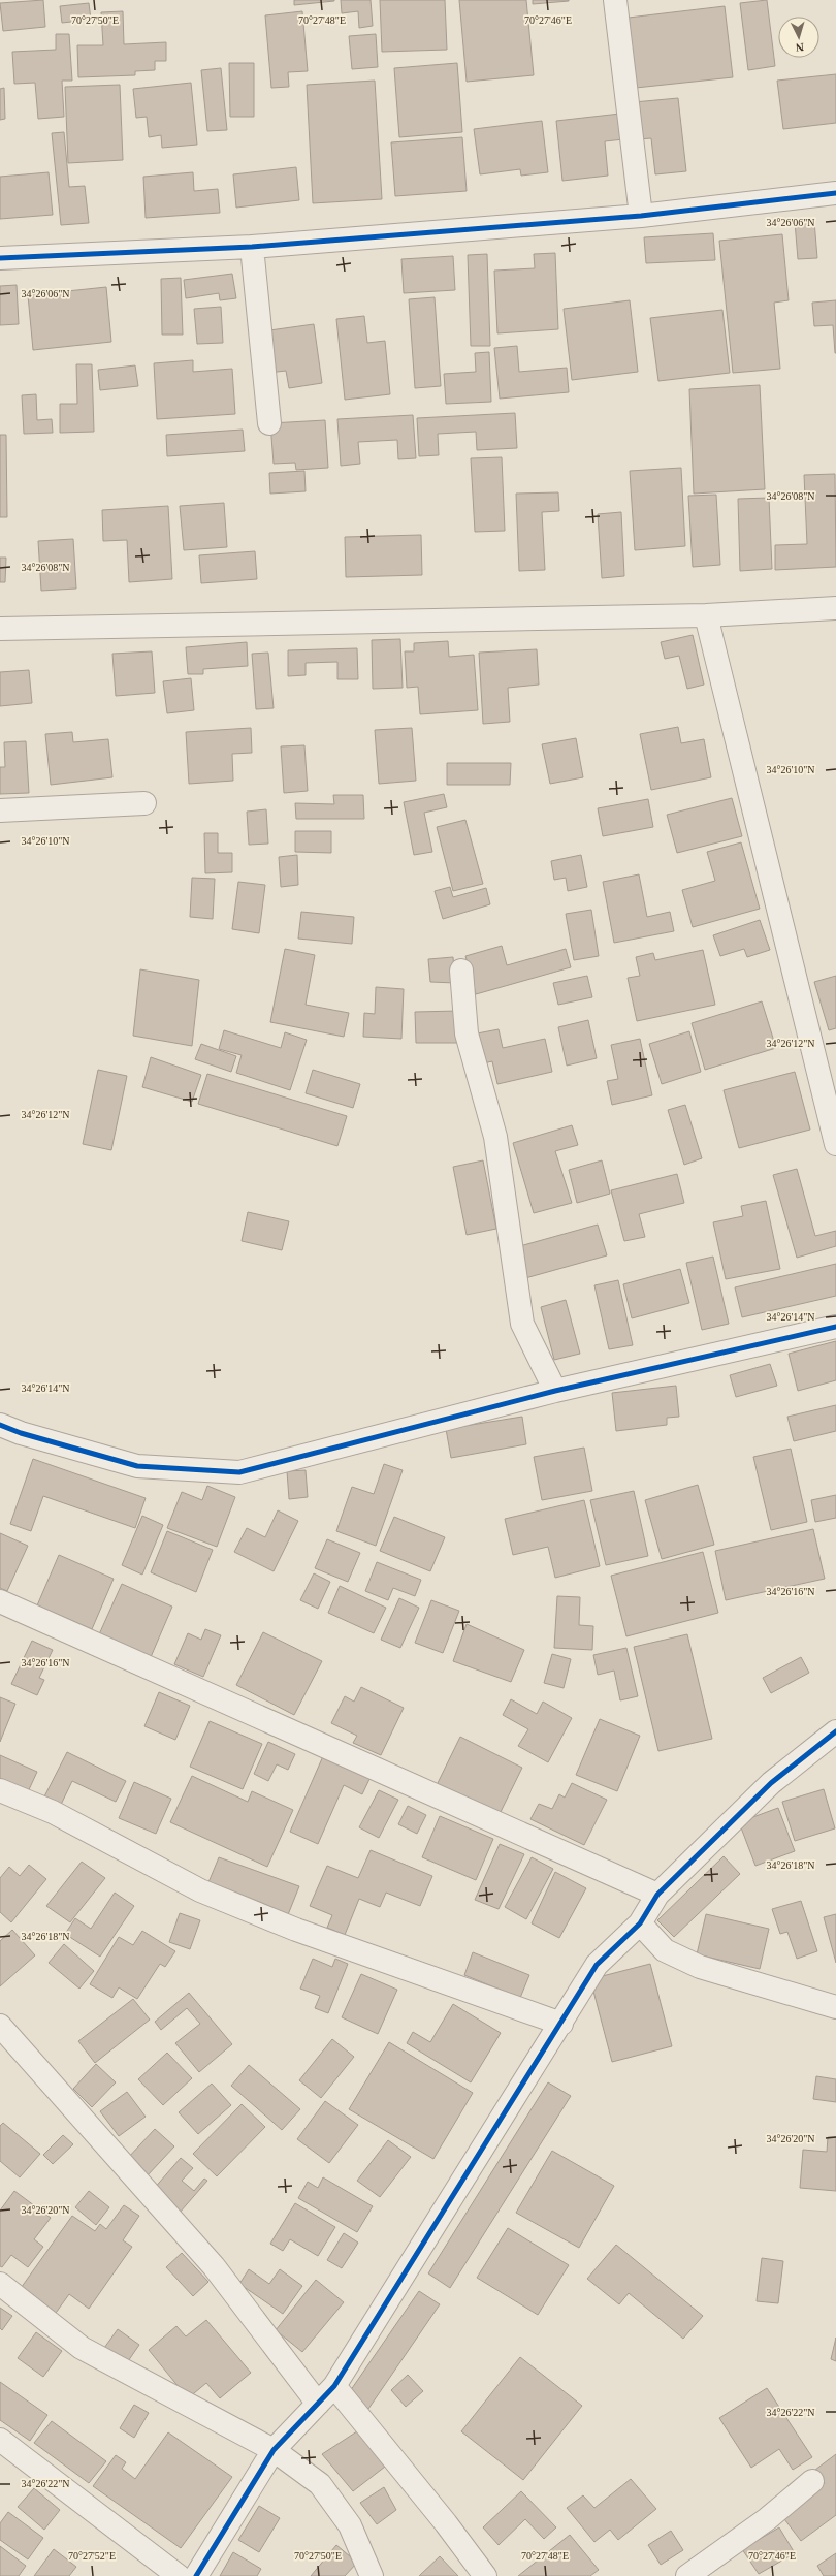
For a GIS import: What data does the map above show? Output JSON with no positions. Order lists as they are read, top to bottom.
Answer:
{
  "north": "bottom",
  "coordinates": [
    "70°27'50\"E",
    "70°27'48\"E",
    "70°27'46\"E",
    "34°26'06\"N",
    "34°26'08\"N",
    "34°26'10\"N",
    "34°26'12\"N",
    "34°26'14\"N",
    "34°26'16\"N",
    "34°26'18\"N",
    "34°26'20\"N",
    "34°26'22\"N",
    "70°27'52\"E"
  ]
}
